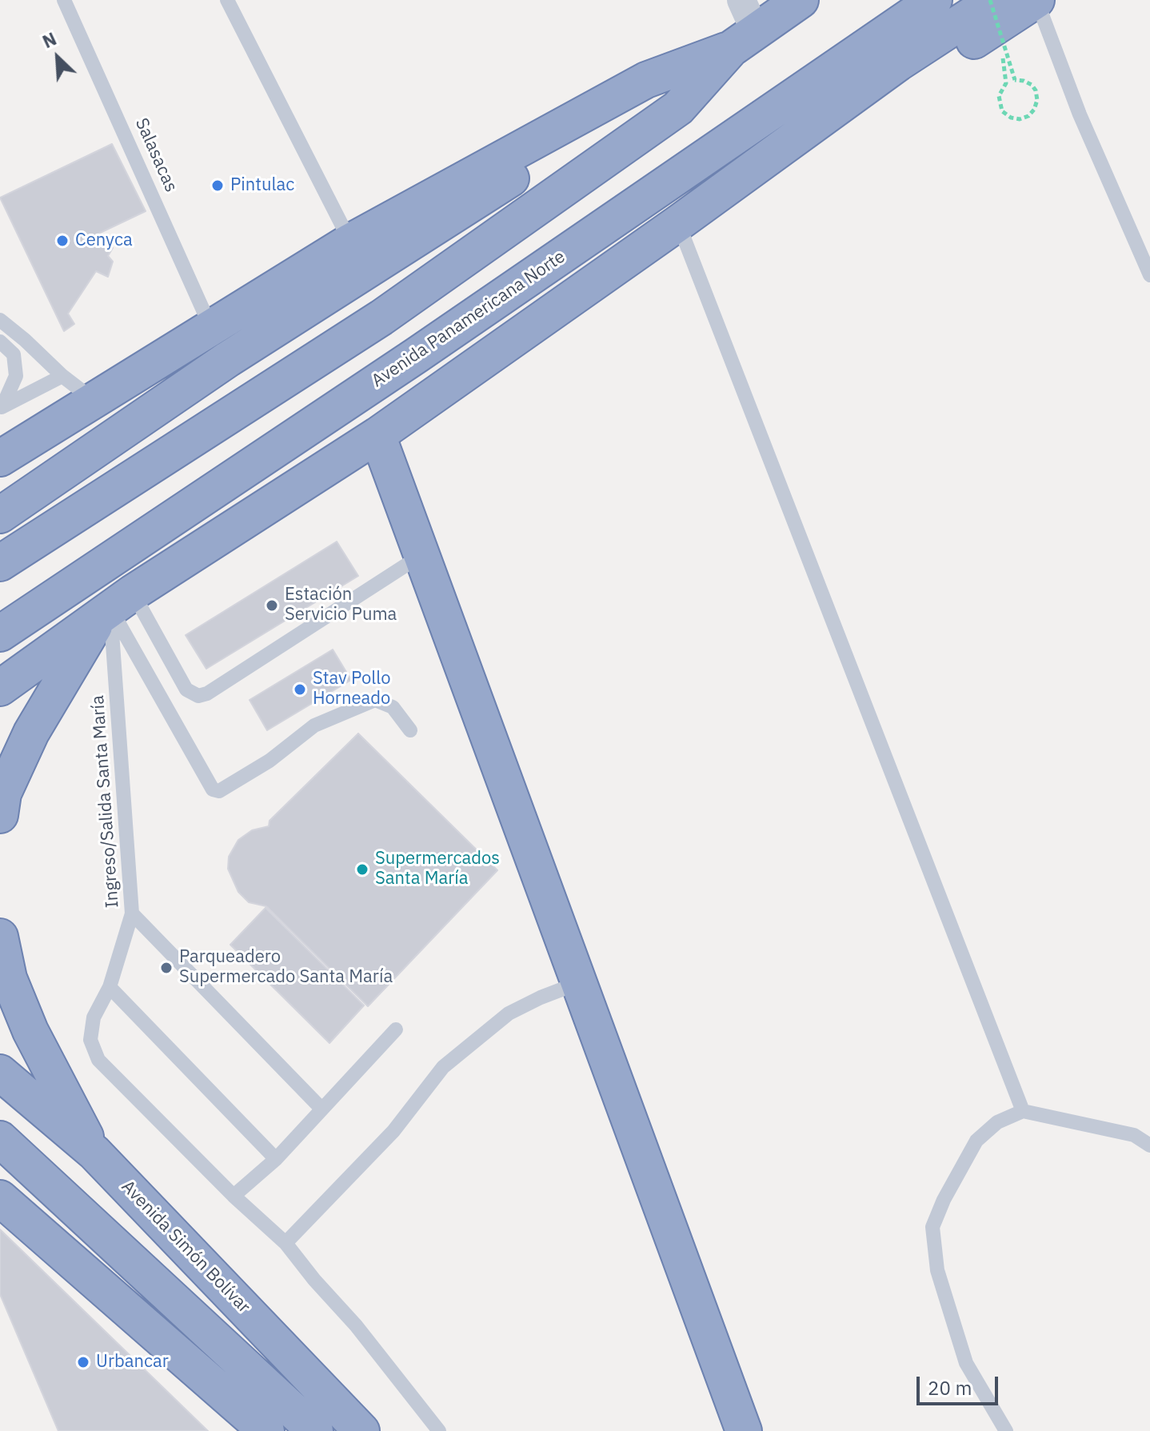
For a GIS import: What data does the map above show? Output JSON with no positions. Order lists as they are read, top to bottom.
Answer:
{
  "streets": {
    "highway": ["Avenida Panamericana Norte", "Avenida Simón Bolívar"],
    "lane": ["Salasacas", "Ingreso/Salida Santa María"]
  },
  "places": [
    "Pintulac",
    "Cenyca",
    "Estación Servicio Puma",
    "Stav Pollo Horneado",
    "Supermercados Santa María",
    "Parqueadero Supermercado Santa María",
    "Urbancar"
  ],
  "scale_bar": "20 m",
  "north": "top left"
}
